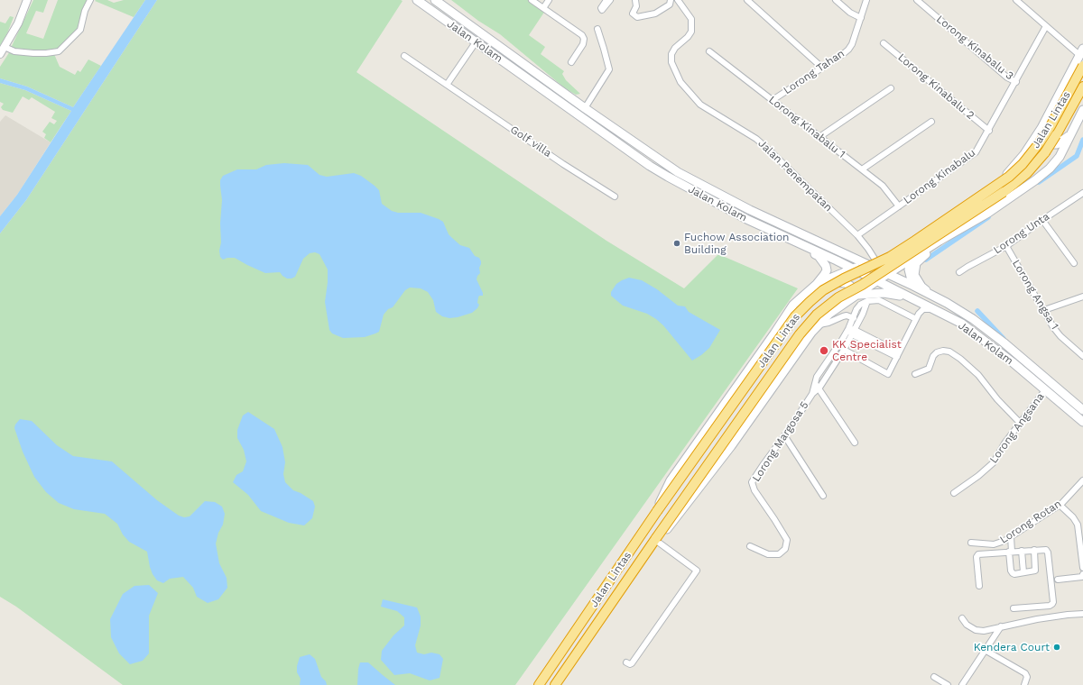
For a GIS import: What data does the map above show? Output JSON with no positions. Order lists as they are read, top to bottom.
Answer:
{
  "streets": {
    "highway": ["Jalan Lintas"],
    "main road": ["Jalan Kolam"],
    "street": [
      "Lorong Kinabalu 3",
      "Lorong Tahan",
      "Lorong Kinabalu 2",
      "Lorong Kinabalu 1",
      "Golf villa",
      "Jalan Penempatan",
      "Lorong Kinabalu",
      "Lorong Unta",
      "Lorong Angsa 1",
      "Lorong Angsana",
      "Lorong Margosa 5",
      "Lorong Rotan"
    ]
  },
  "crossings": [
    ["Jalan Kolam", "Jalan Lintas"],
    ["Jalan Kolam", "Lorong Angsana"],
    ["Lorong Kinabalu 3", "Lorong Kinabalu"],
    ["Lorong Tahan", "Lorong Kinabalu 1"],
    ["Lorong Kinabalu 2", "Lorong Kinabalu"],
    ["Jalan Lintas", "Jalan Penempatan"],
    ["Lorong Kinabalu 1", "Lorong Kinabalu"],
    ["Jalan Penempatan", "Lorong Kinabalu"],
    ["Lorong Unta", "Lorong Angsa 1"]
  ],
  "places": ["Fuchow Association Building", "KK Specialist Centre", "Kendera Court"]
}
